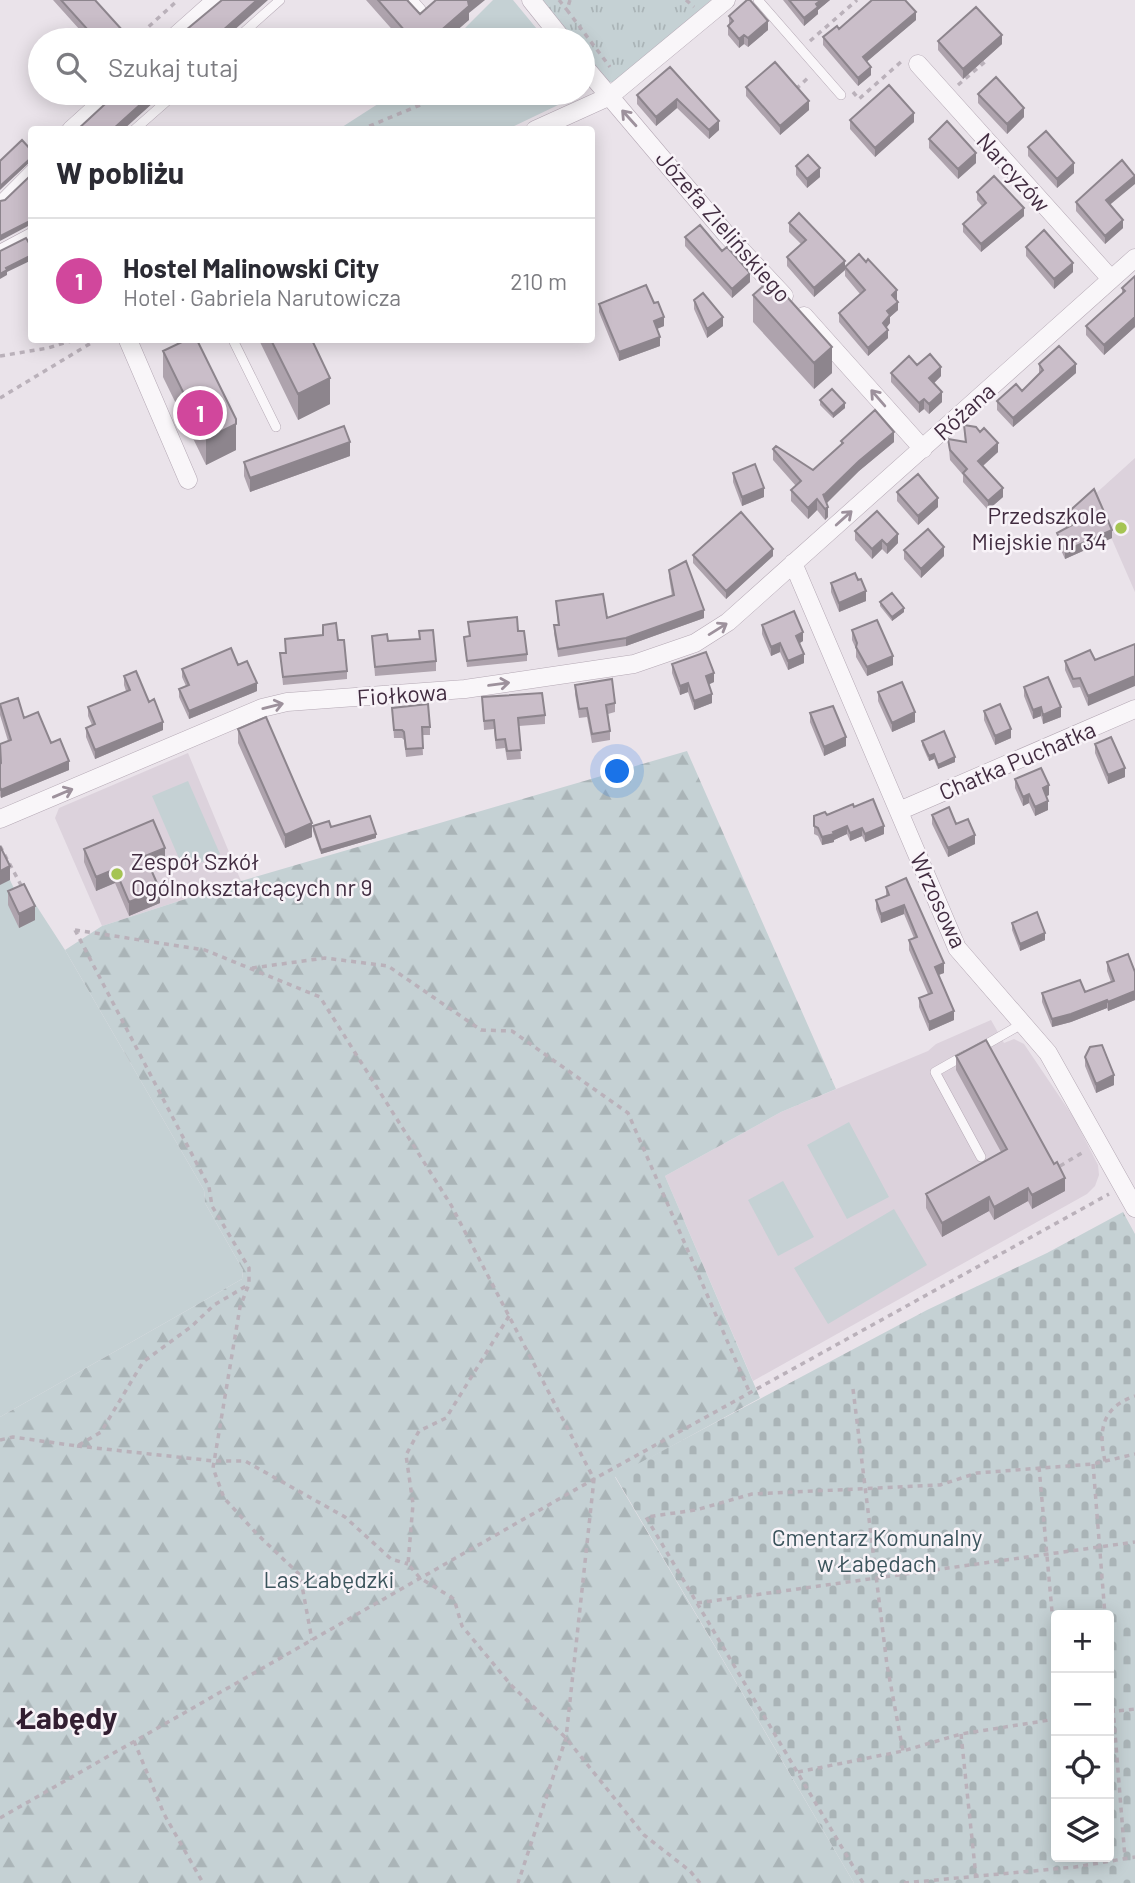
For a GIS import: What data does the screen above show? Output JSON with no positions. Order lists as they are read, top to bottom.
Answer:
{
  "streets": {
    "street": [
      "Narcyzów",
      "Józefa Zielińskiego",
      "Różana",
      "Fiołkowa",
      "Chatka Puchatka",
      "Wrzosowa"
    ]
  },
  "crossings": [
    ["Narcyzów", "Różana"],
    ["Józefa Zielińskiego", "Różana"],
    ["Różana", "Fiołkowa"],
    ["Różana", "Wrzosowa"],
    ["Fiołkowa", "Wrzosowa"],
    ["Chatka Puchatka", "Wrzosowa"]
  ],
  "one_way": ["Józefa Zielińskiego", "Różana", "Fiołkowa"],
  "districts": ["Łabędy"],
  "parks": ["Cmentarz Komunalny w Łabędach", "Las Łabędzki"],
  "places": ["Przedszkole Miejskie nr 34", "Zespół Szkół Ogólnokształcących nr 9"],
  "page": {
    "search": "Szukaj tutaj",
    "heading": "W pobliżu",
    "list": [
      {
        "mark": "1",
        "name": "Hostel Malinowski City",
        "note": "Hotel · Gabriela Narutowicza",
        "value": "210 m"
      }
    ],
    "pins": "1",
    "map_buttons": ["+", "−"]
  }
}
